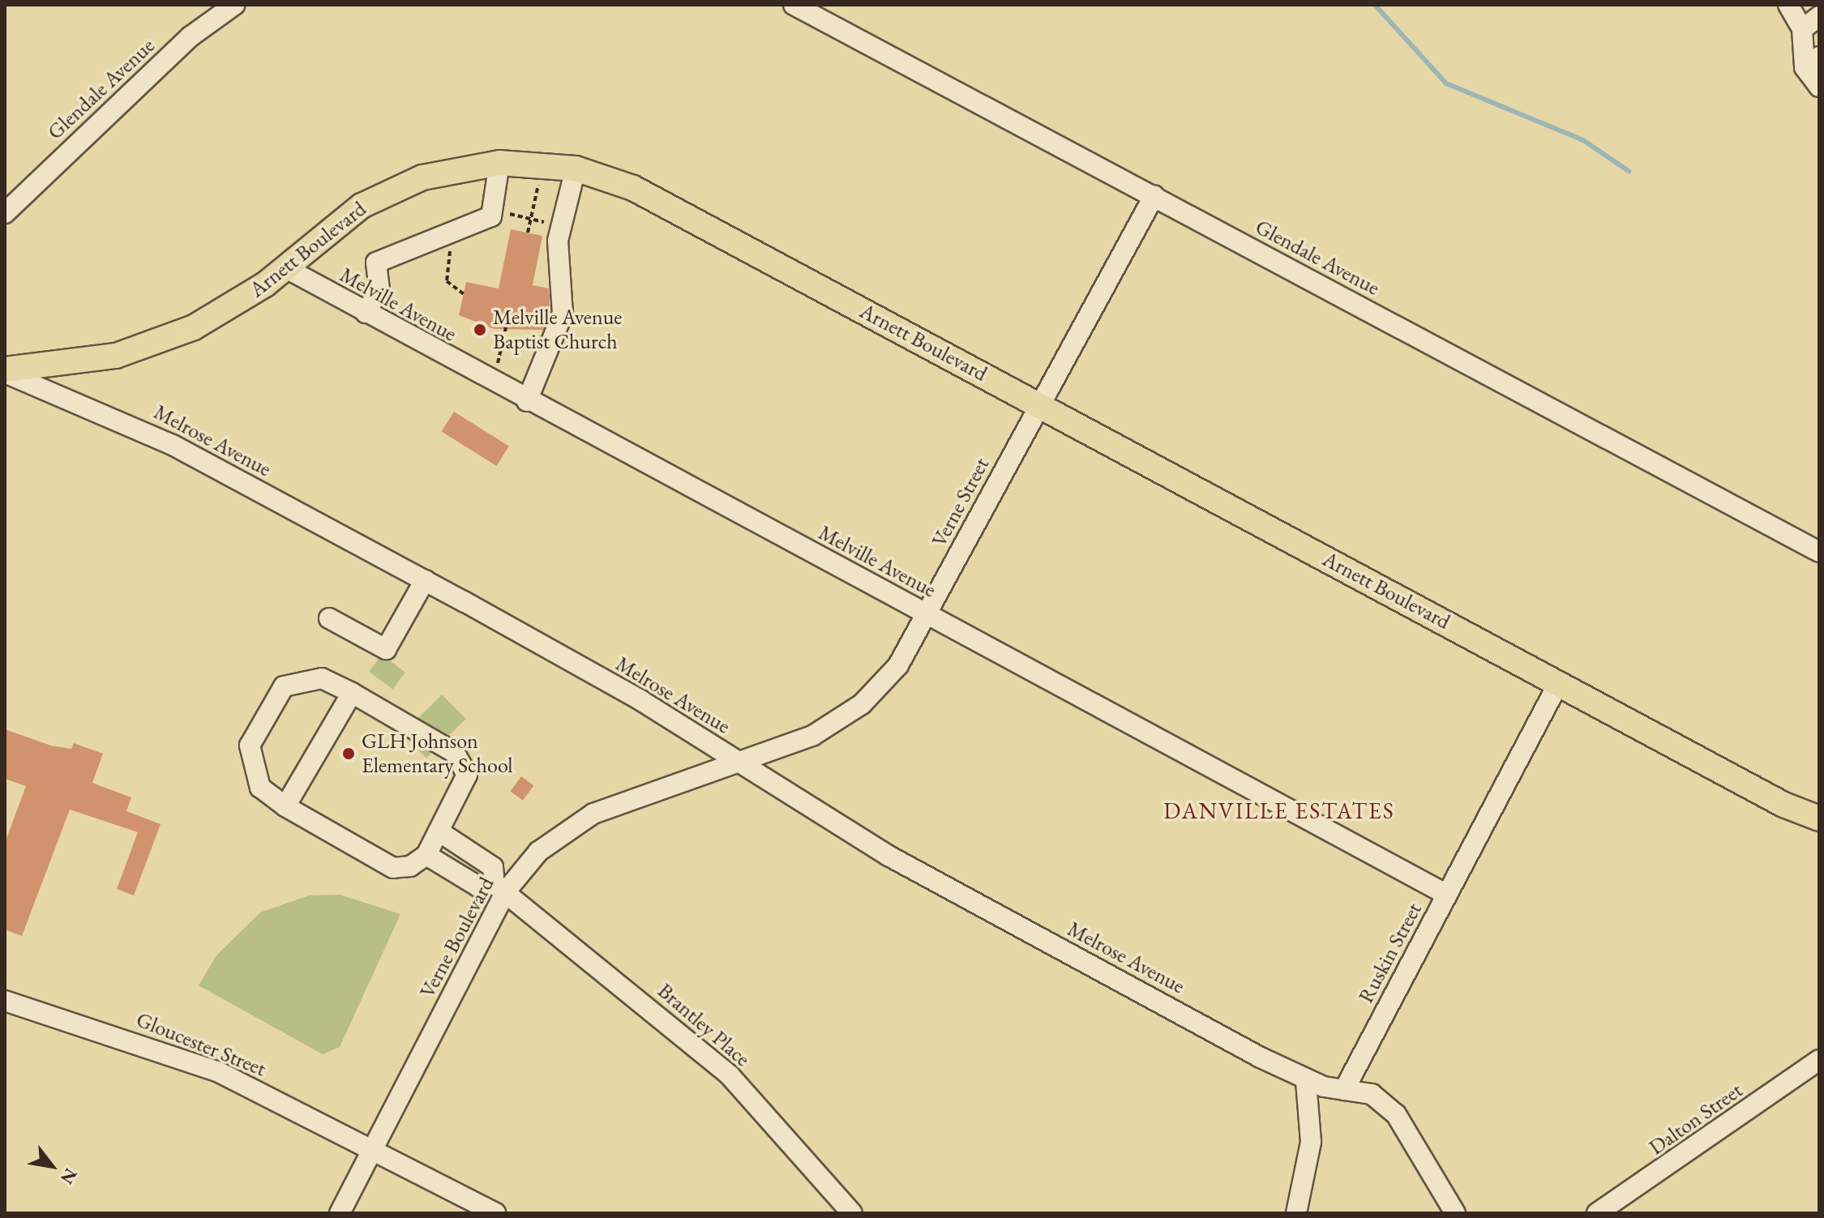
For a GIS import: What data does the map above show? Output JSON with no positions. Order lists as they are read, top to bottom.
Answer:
{
  "streets": {
    "main road": ["Arnett Boulevard"],
    "street": [
      "Glendale Avenue",
      "Melville Avenue",
      "Melrose Avenue",
      "Verne Street",
      "Verne Boulevard",
      "Ruskin Street",
      "Brantley Place",
      "Gloucester Street",
      "Dalton Street"
    ]
  },
  "crossings": [
    ["Glendale Avenue", "Verne Street"],
    ["Arnett Boulevard", "Melville Avenue"],
    ["Arnett Boulevard", "Melrose Avenue"],
    ["Arnett Boulevard", "Verne Street"],
    ["Arnett Boulevard", "Ruskin Street"],
    ["Melville Avenue", "Verne Street"],
    ["Melville Avenue", "Ruskin Street"],
    ["Melrose Avenue", "Verne Street"],
    ["Melrose Avenue", "Verne Boulevard"],
    ["Melrose Avenue", "Ruskin Street"],
    ["Verne Street", "Verne Boulevard"],
    ["Verne Boulevard", "Brantley Place"],
    ["Verne Boulevard", "Gloucester Street"]
  ],
  "districts": ["DANVILLE ESTATES"],
  "places": ["Melville Avenue Baptist Church", "GLH Johnson Elementary School"],
  "north": "bottom right"
}
